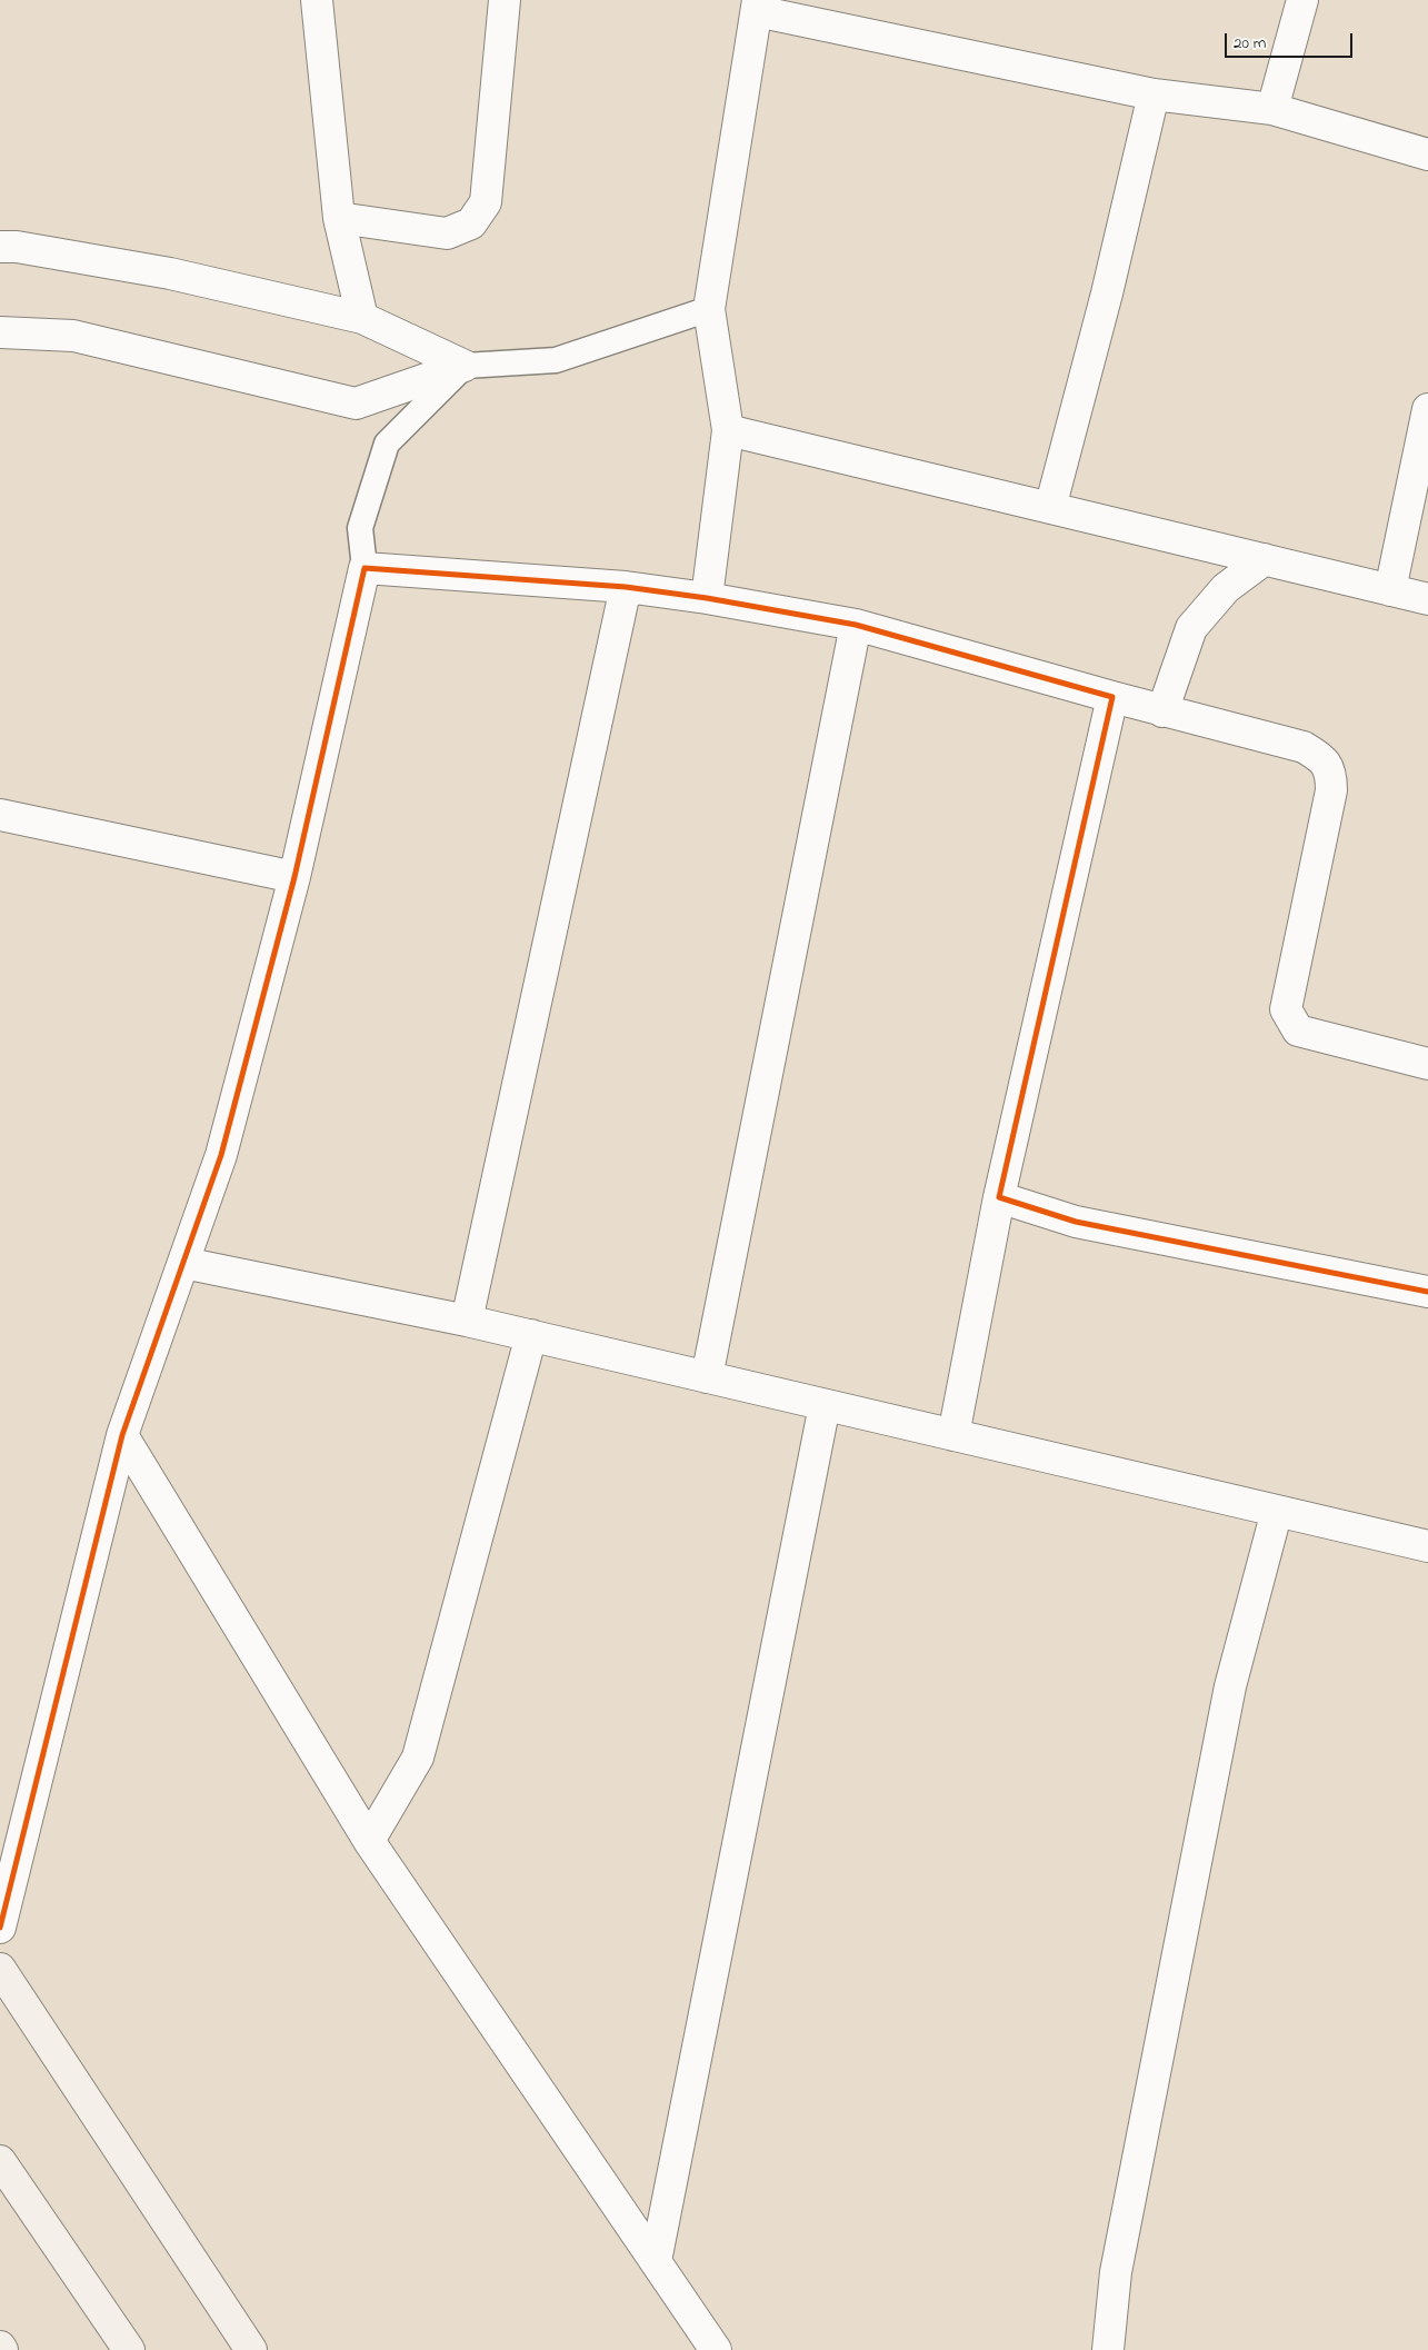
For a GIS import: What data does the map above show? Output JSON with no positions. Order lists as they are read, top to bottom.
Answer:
{
  "scale_bar": "20 m"
}
